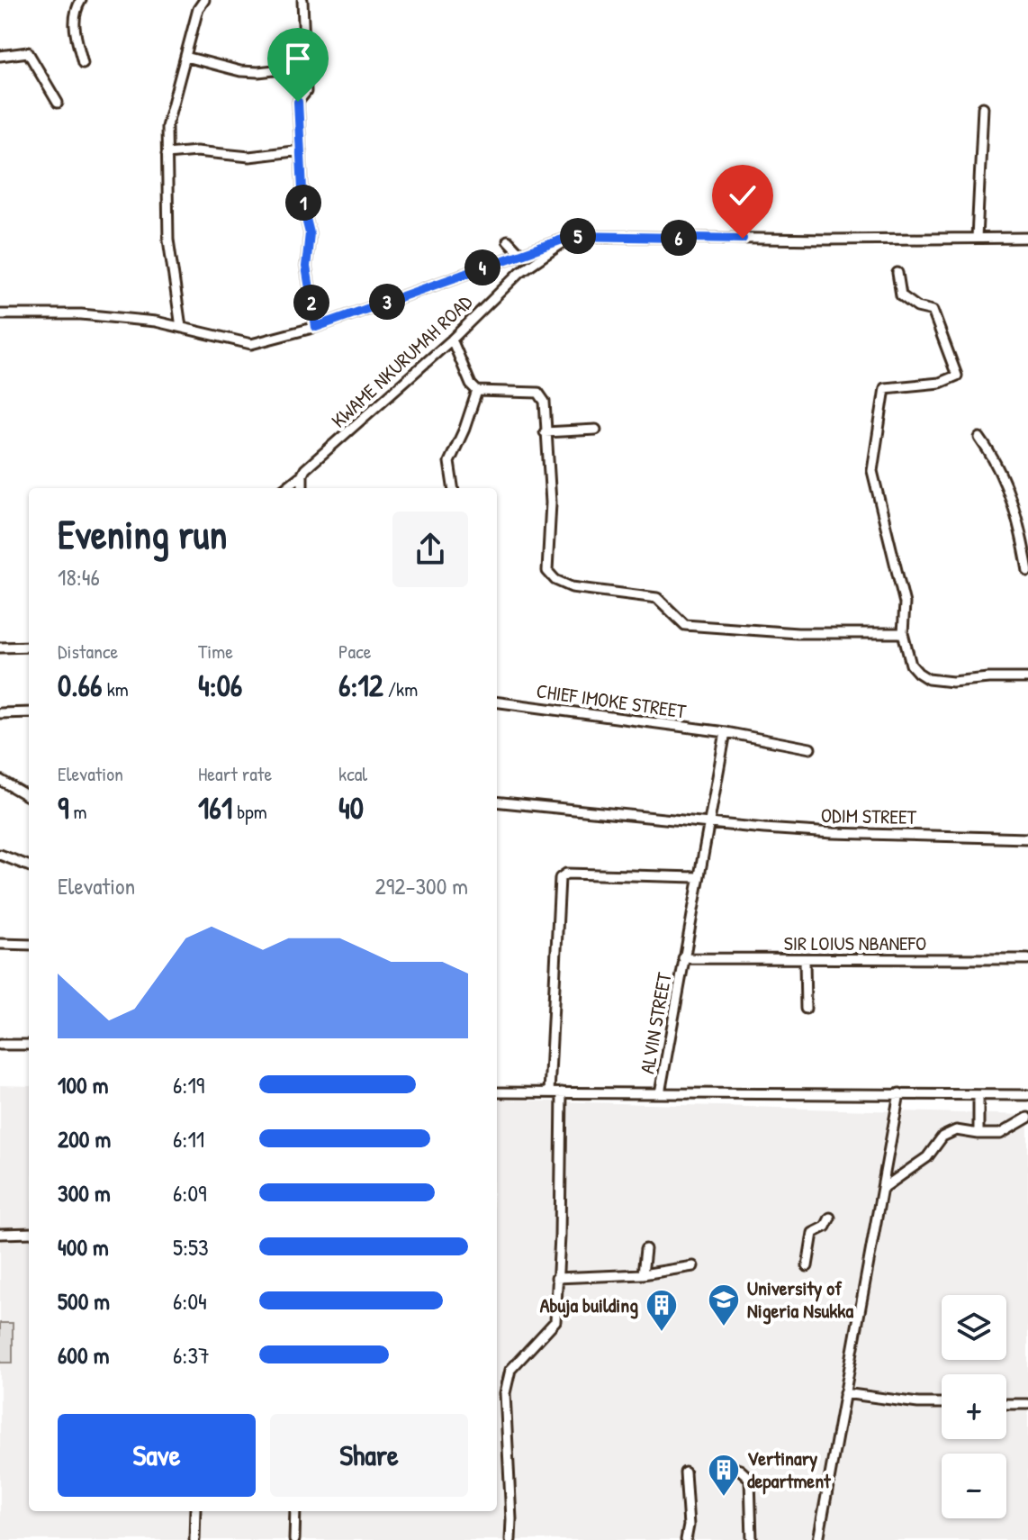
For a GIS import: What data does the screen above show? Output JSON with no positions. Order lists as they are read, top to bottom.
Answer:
{
  "streets": {
    "street": [
      "KWAME NKURUMAH ROAD",
      "CHIEF IMOKE STREET",
      "ODIM STREET",
      "SIR LOIUS NBANEFO",
      "ALVIN STREET"
    ]
  },
  "crossings": [
    ["CHIEF IMOKE STREET", "ALVIN STREET"],
    ["ODIM STREET", "ALVIN STREET"],
    ["SIR LOIUS NBANEFO", "ALVIN STREET"]
  ],
  "places": {
    "school or university": ["University of Nigeria Nsukka"],
    "building": ["Abuja building", "Vertinary department"]
  },
  "page": {
    "pins": [
      "1",
      "5",
      "6",
      "4",
      "3",
      "2"
    ],
    "heading": ["Evening run", "18:46"],
    "stats": [
      ["Distance", "0.66 km"],
      ["Time", "4:06"],
      ["Pace", "6:12 /km"],
      ["Elevation", "9 m"],
      ["Heart rate", "161 bpm"],
      ["kcal", "40"]
    ],
    "chart": ["Elevation", "292–300 m"],
    "list": [
      {
        "name": "100 m",
        "note": "6:19"
      },
      {
        "name": "200 m",
        "note": "6:11"
      },
      {
        "name": "300 m",
        "note": "6:09"
      },
      {
        "name": "400 m",
        "note": "5:53"
      },
      {
        "name": "500 m",
        "note": "6:04"
      },
      {
        "name": "600 m",
        "note": "6:37"
      }
    ],
    "map_buttons": ["+", "−"],
    "buttons": ["Save", "Share"]
  }
}
